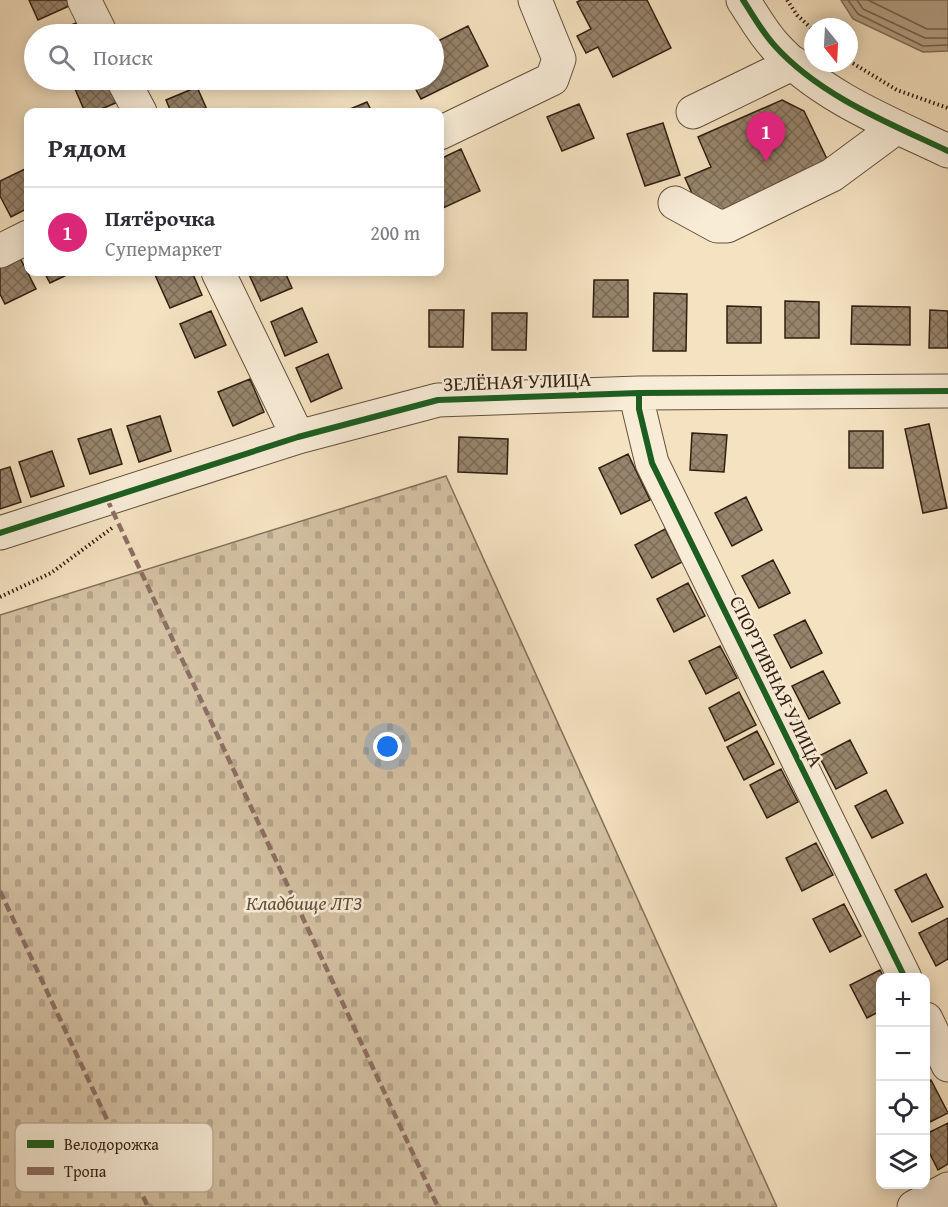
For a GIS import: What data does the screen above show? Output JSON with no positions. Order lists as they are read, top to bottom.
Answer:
{
  "streets": {
    "street": ["ЗЕЛЁНАЯ УЛИЦА", "СПОРТИВНАЯ УЛИЦА"]
  },
  "crossings": [
    ["ЗЕЛЁНАЯ УЛИЦА", "СПОРТИВНАЯ УЛИЦА"]
  ],
  "parks": ["Кладбище ЛТЗ"],
  "legend": ["Велодорожка", "Тропа"],
  "north": "bottom",
  "page": {
    "search": "Поиск",
    "heading": "Рядом",
    "pins": "1",
    "list": [
      {
        "mark": "1",
        "name": "Пятёрочка",
        "note": "Супермаркет",
        "value": "200 m"
      }
    ],
    "map_buttons": ["+", "−"]
  }
}
